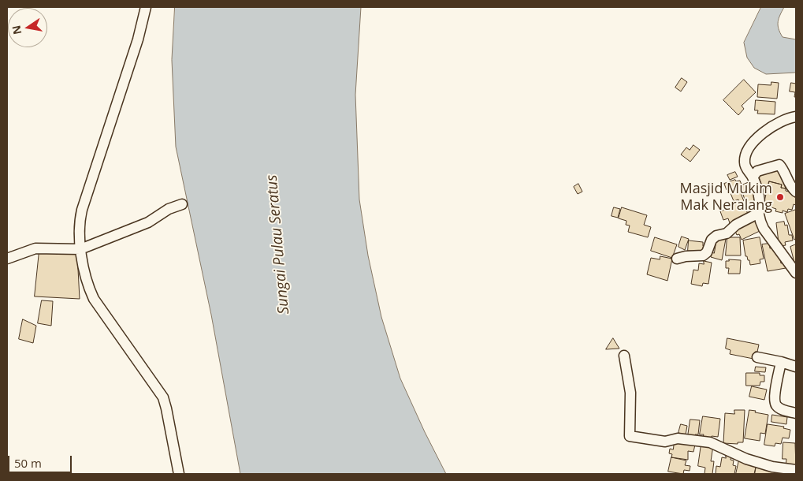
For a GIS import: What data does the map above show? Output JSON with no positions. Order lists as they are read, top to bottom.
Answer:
{
  "water": ["Sungai Pulau Seratus"],
  "places": ["Masjid Mukim Mak Neralang"],
  "scale_bar": "50 m",
  "north": "left"
}
